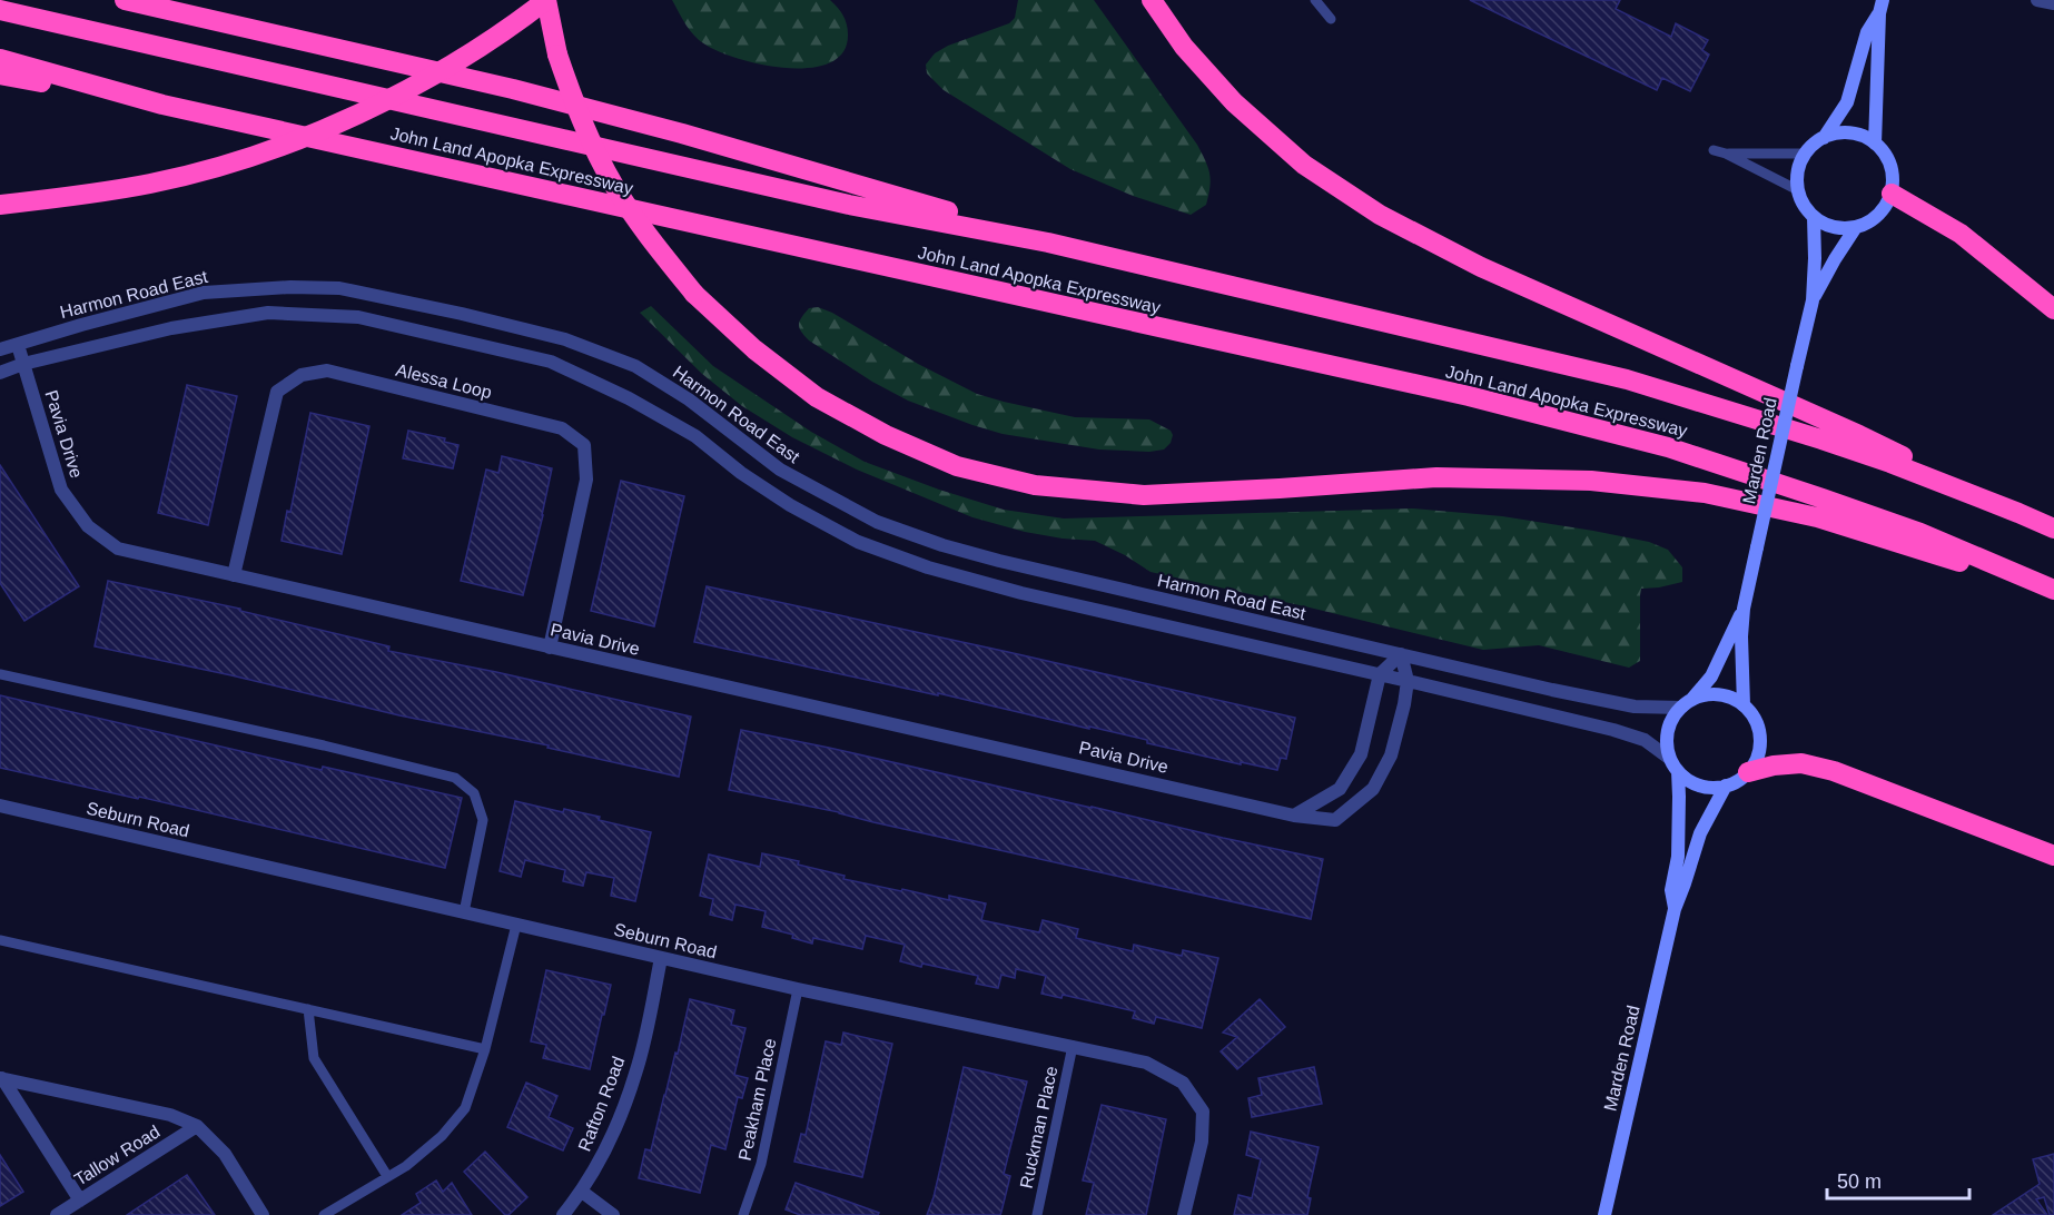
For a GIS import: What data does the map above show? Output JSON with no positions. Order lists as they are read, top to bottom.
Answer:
{
  "streets": {
    "highway": ["John Land Apopka Expressway"],
    "street": [
      "Harmon Road East",
      "Alessa Loop",
      "Pavia Drive",
      "Marden Road",
      "Seburn Road",
      "Rafton Road",
      "Tallow Road"
    ],
    "lane": ["Peakham Place", "Ruckman Place"]
  },
  "crossings": [
    ["Harmon Road East", "Pavia Drive"],
    ["Harmon Road East", "Marden Road"],
    ["Alessa Loop", "Pavia Drive"],
    ["Seburn Road", "Peakham Place"],
    ["Seburn Road", "Rafton Road"],
    ["Seburn Road", "Ruckman Place"]
  ],
  "scale_bar": "50 m"
}
